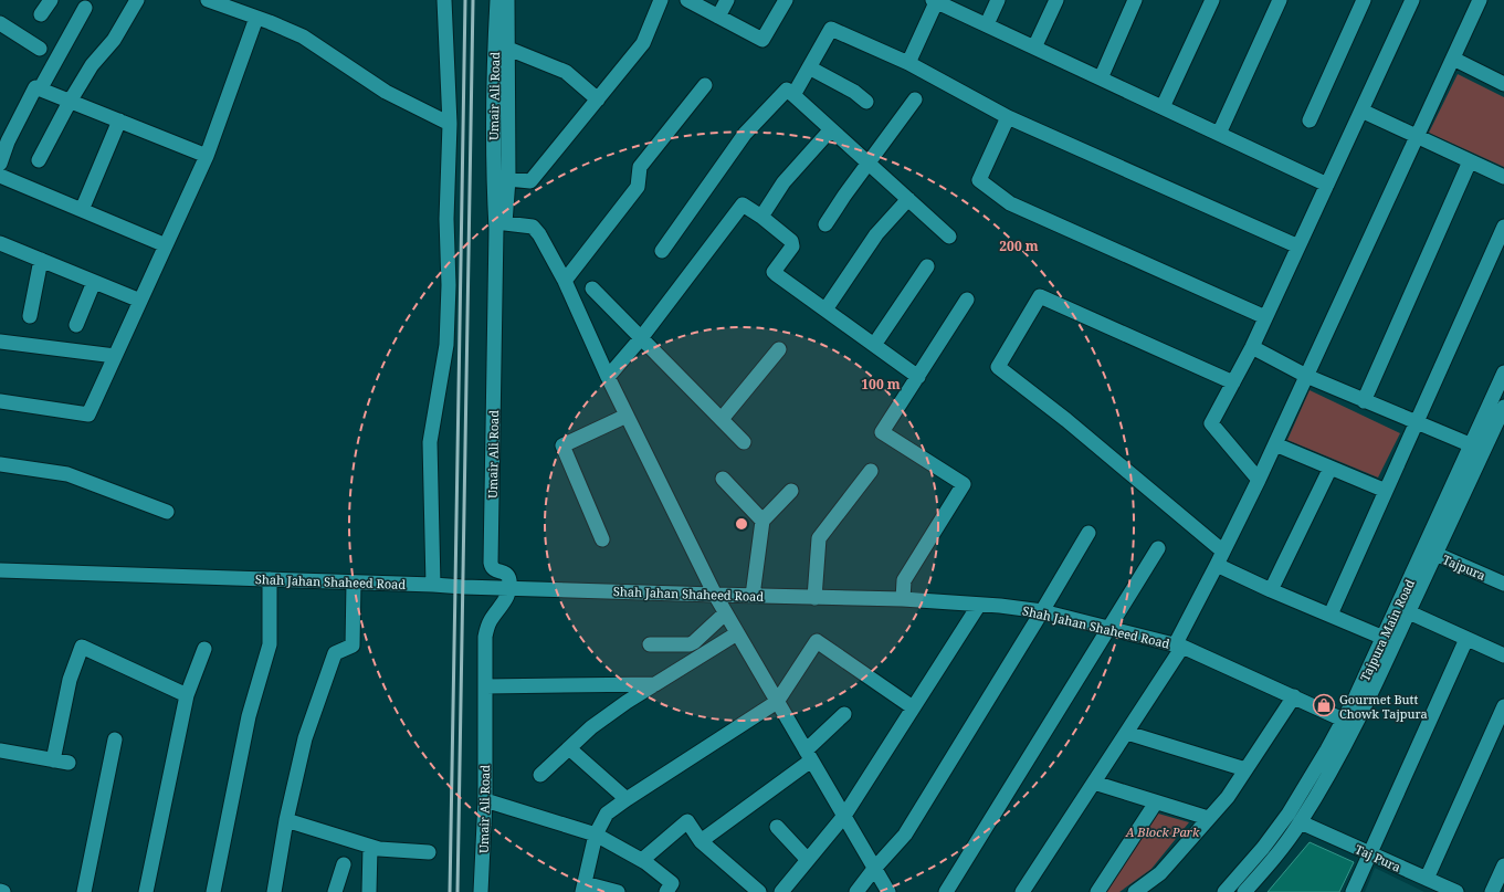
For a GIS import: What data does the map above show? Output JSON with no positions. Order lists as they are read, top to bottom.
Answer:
{
  "streets": {
    "street": [
      "Umair Ali Road",
      "Tajpura",
      "Shah Jahan Shaheed Road",
      "Tajpura Main Road",
      "Taj Pura"
    ]
  },
  "crossings": [
    ["Umair Ali Road", "Shah Jahan Shaheed Road"],
    ["Tajpura", "Tajpura Main Road"],
    ["Shah Jahan Shaheed Road", "Tajpura Main Road"],
    ["Tajpura Main Road", "Taj Pura"]
  ],
  "parks": ["A Block Park"],
  "places": {
    "shop": ["Gourmet Butt Chowk Tajpura"]
  },
  "rings": ["200 m", "100 m"]
}
